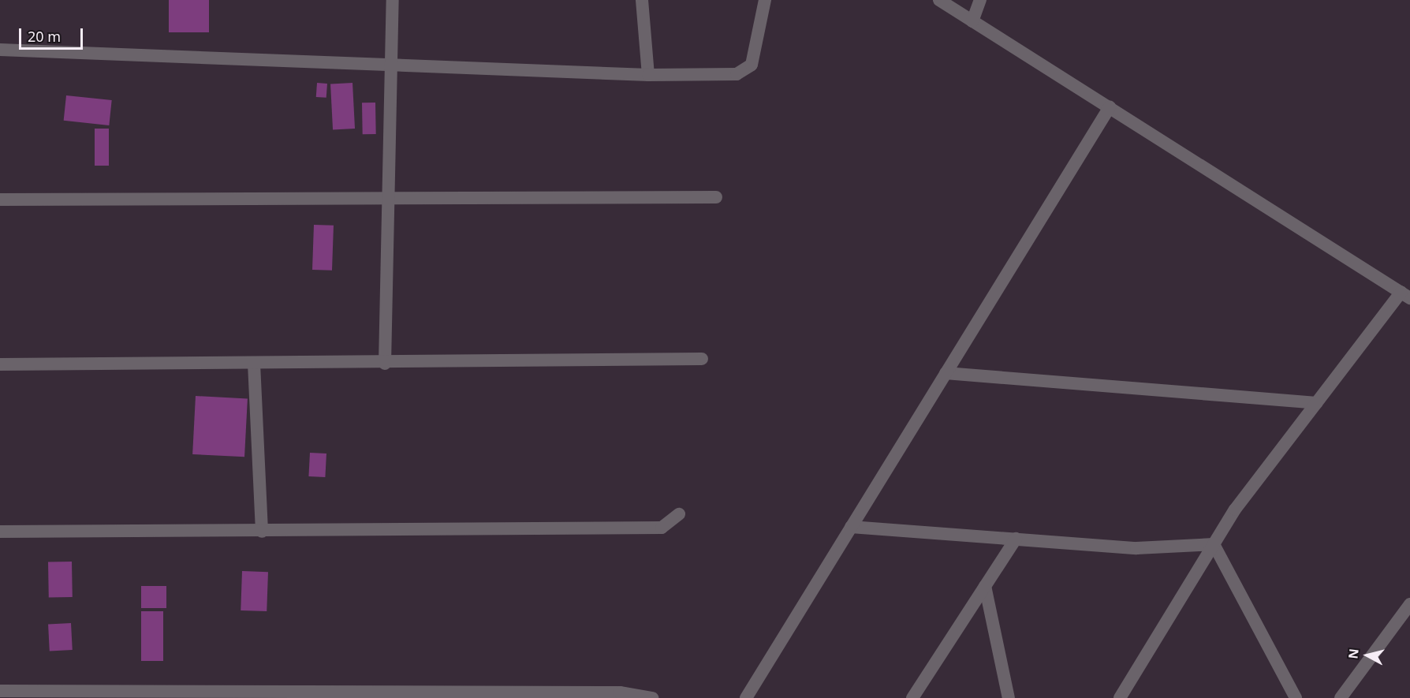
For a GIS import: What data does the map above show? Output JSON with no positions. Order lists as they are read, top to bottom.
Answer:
{
  "scale_bar": "20 m",
  "north": "left"
}
